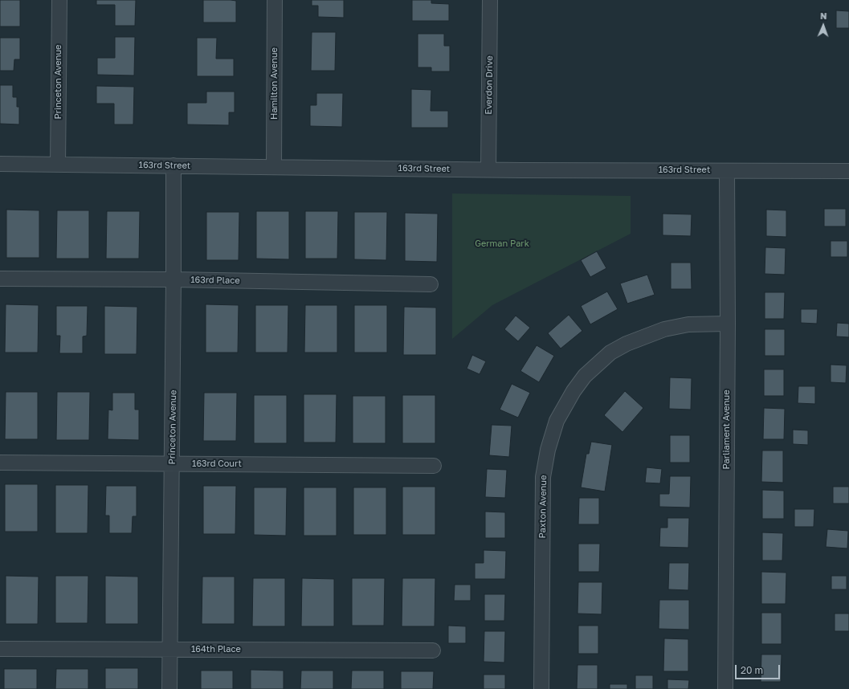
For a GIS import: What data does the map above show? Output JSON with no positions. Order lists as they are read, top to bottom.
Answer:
{
  "streets": {
    "street": [
      "Princeton Avenue",
      "Hamilton Avenue",
      "Everdon Drive",
      "163rd Street",
      "163rd Place",
      "Parliament Avenue",
      "163rd Court",
      "Paxton Avenue",
      "164th Place"
    ]
  },
  "crossings": [
    ["Princeton Avenue", "163rd Street"],
    ["Princeton Avenue", "163rd Place"],
    ["Princeton Avenue", "163rd Court"],
    ["Princeton Avenue", "164th Place"],
    ["Hamilton Avenue", "163rd Street"],
    ["Everdon Drive", "163rd Street"],
    ["163rd Street", "Parliament Avenue"],
    ["Parliament Avenue", "Paxton Avenue"]
  ],
  "parks": ["German Park"],
  "scale_bar": "20 m",
  "north": "top"
}
